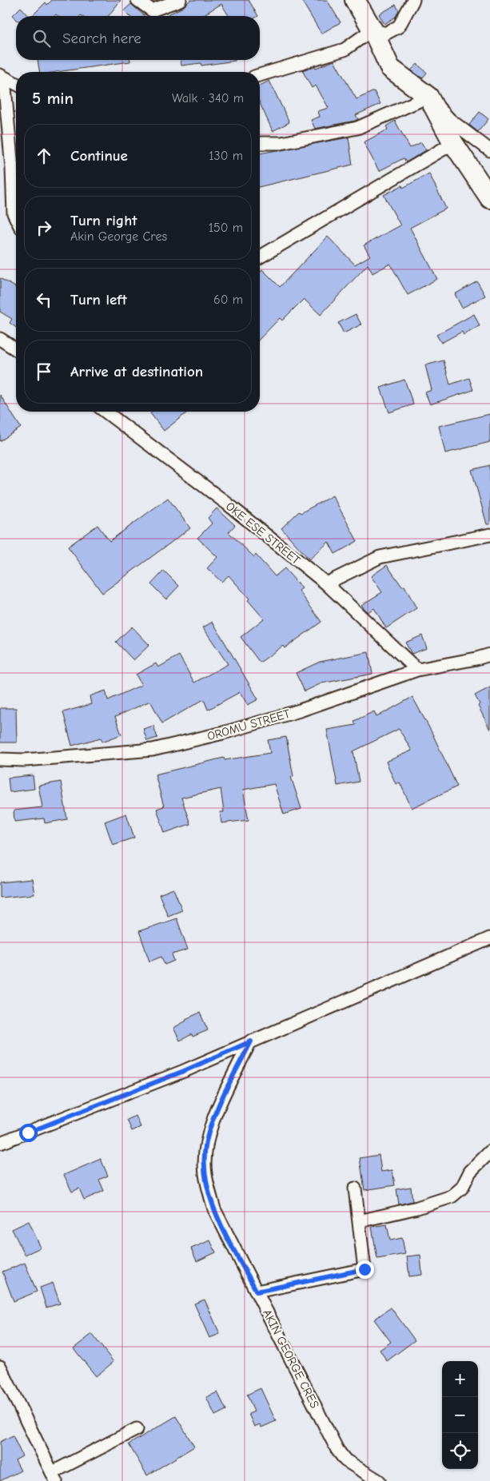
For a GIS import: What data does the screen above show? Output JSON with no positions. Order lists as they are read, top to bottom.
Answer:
{
  "streets": {
    "street": ["OKE ESE STREET", "OROMU STREET", "AKIN GEORGE CRES"]
  },
  "crossings": [
    ["OKE ESE STREET", "OROMU STREET"]
  ],
  "page": {
    "search": "Search here",
    "heading": ["5 min", "Walk · 340 m"],
    "list": [
      ["Continue", "130 m"],
      ["Turn right", "Akin George Cres", "150 m"],
      ["Turn left", "60 m"],
      "Arrive at destination"
    ],
    "map_buttons": ["+", "−"]
  }
}
